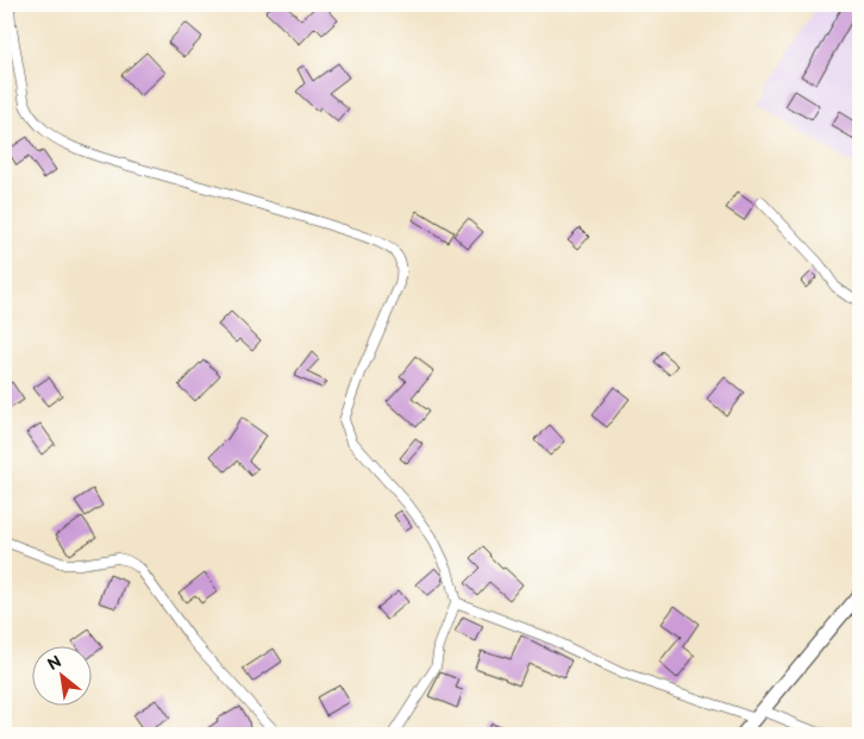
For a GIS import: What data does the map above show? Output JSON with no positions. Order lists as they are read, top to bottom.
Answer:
{
  "north": "top left"
}
